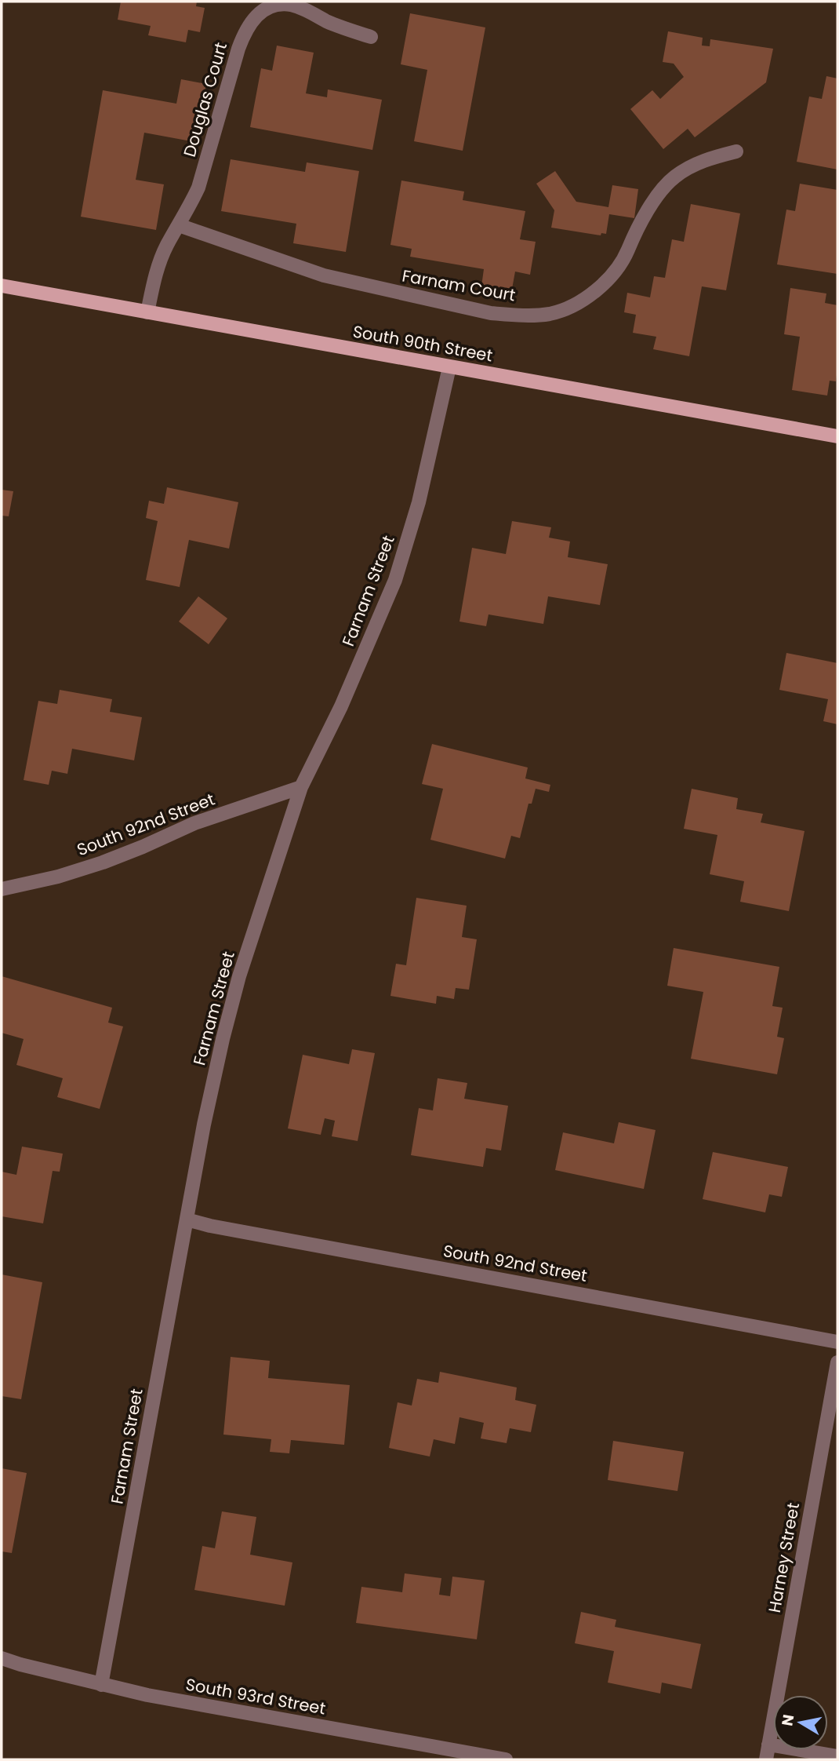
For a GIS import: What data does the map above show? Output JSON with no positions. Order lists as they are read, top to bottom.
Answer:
{
  "streets": {
    "main road": ["South 90th Street"],
    "street": [
      "Douglas Court",
      "Farnam Court",
      "Farnam Street",
      "South 92nd Street",
      "Harney Street",
      "South 93rd Street"
    ]
  },
  "crossings": [
    ["Douglas Court", "Farnam Court"],
    ["Douglas Court", "South 90th Street"],
    ["South 90th Street", "Farnam Street"],
    ["Farnam Street", "South 92nd Street"],
    ["Farnam Street", "South 93rd Street"]
  ],
  "north": "left"
}
